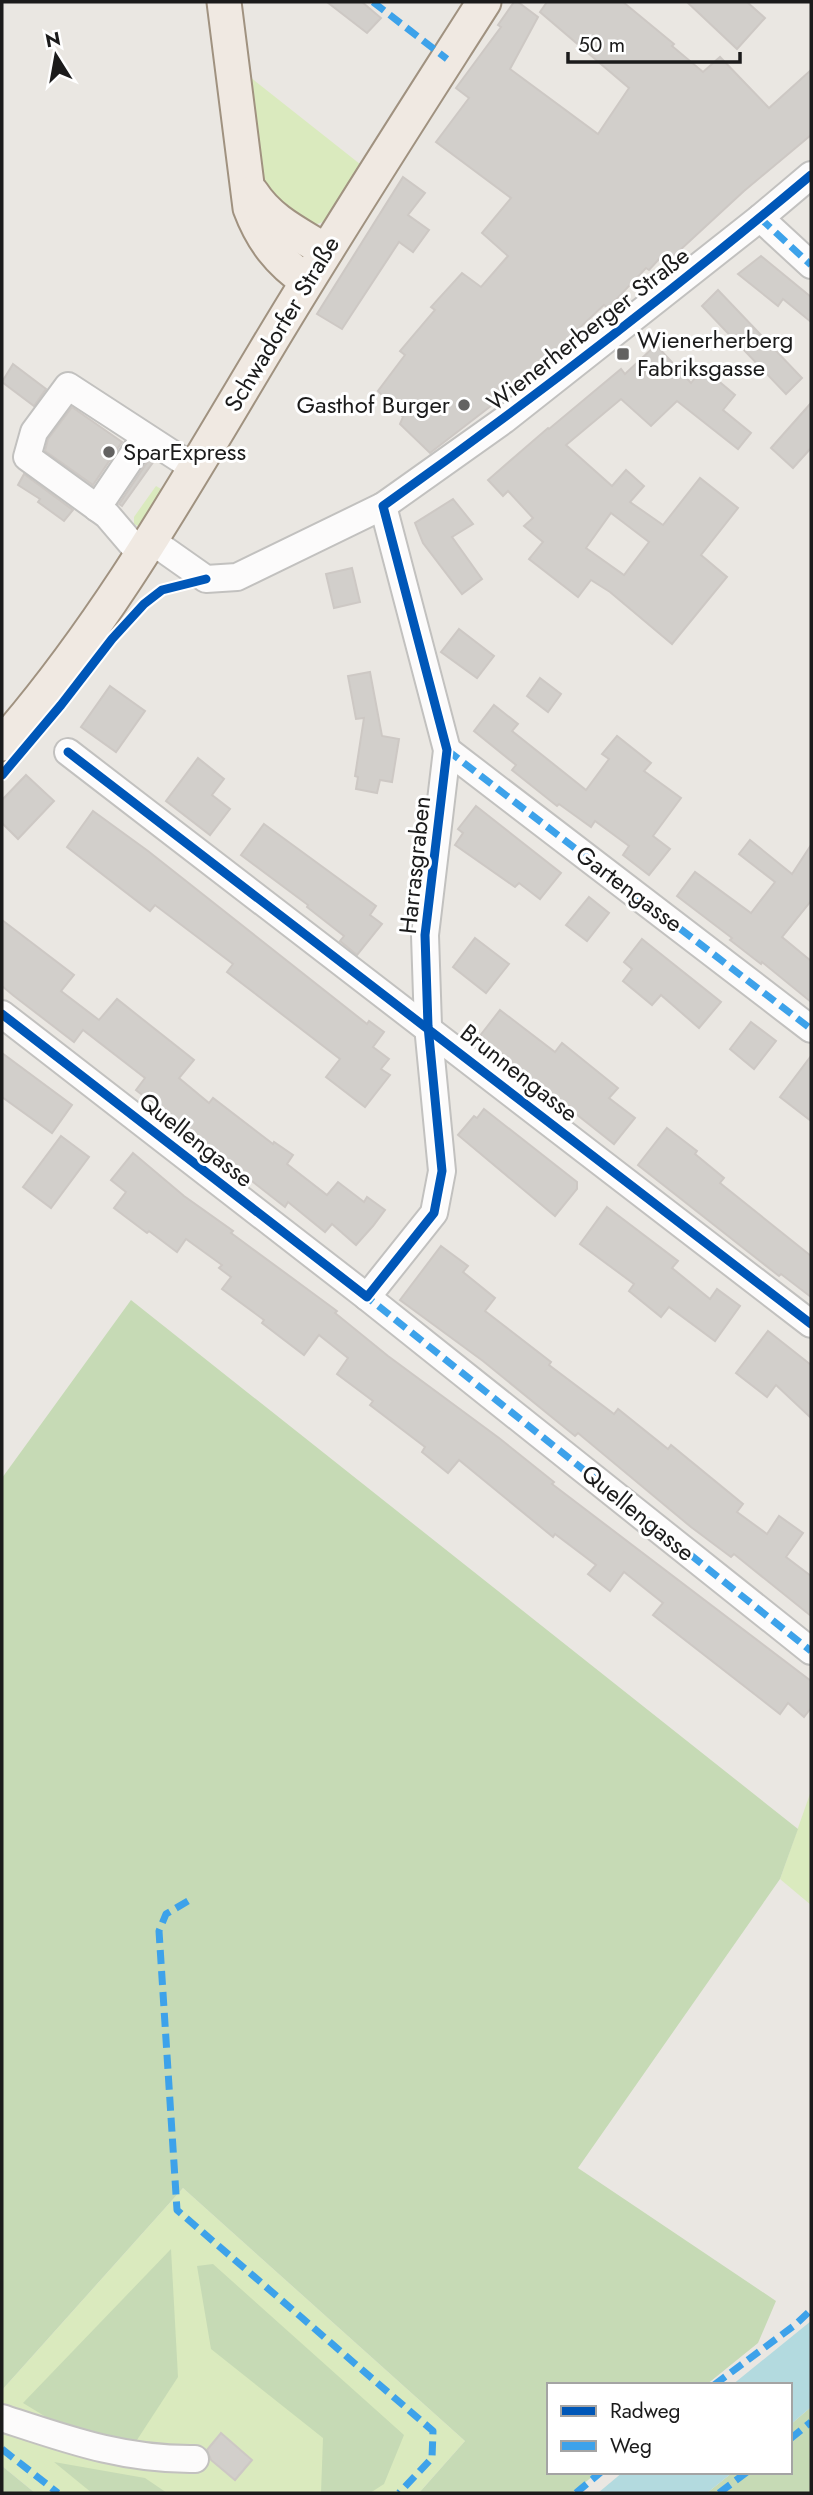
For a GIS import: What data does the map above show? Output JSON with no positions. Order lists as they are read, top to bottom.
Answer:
{
  "streets": {
    "main road": ["Schwadorfer Straße"],
    "street": [
      "Wienerherberger Straße",
      "Harrasgraben",
      "Gartengasse",
      "Brunnengasse",
      "Quellengasse"
    ]
  },
  "crossings": [
    ["Schwadorfer Straße", "Wienerherberger Straße"],
    ["Wienerherberger Straße", "Harrasgraben"],
    ["Harrasgraben", "Gartengasse"],
    ["Harrasgraben", "Brunnengasse"],
    ["Harrasgraben", "Quellengasse"]
  ],
  "places": {
    "transit": ["Wienerherberg Fabriksgasse"],
    "other": ["Gasthof Burger", "SparExpress"]
  },
  "legend": ["Radweg", "Weg"],
  "scale_bar": "50 m",
  "north": "top"
}
